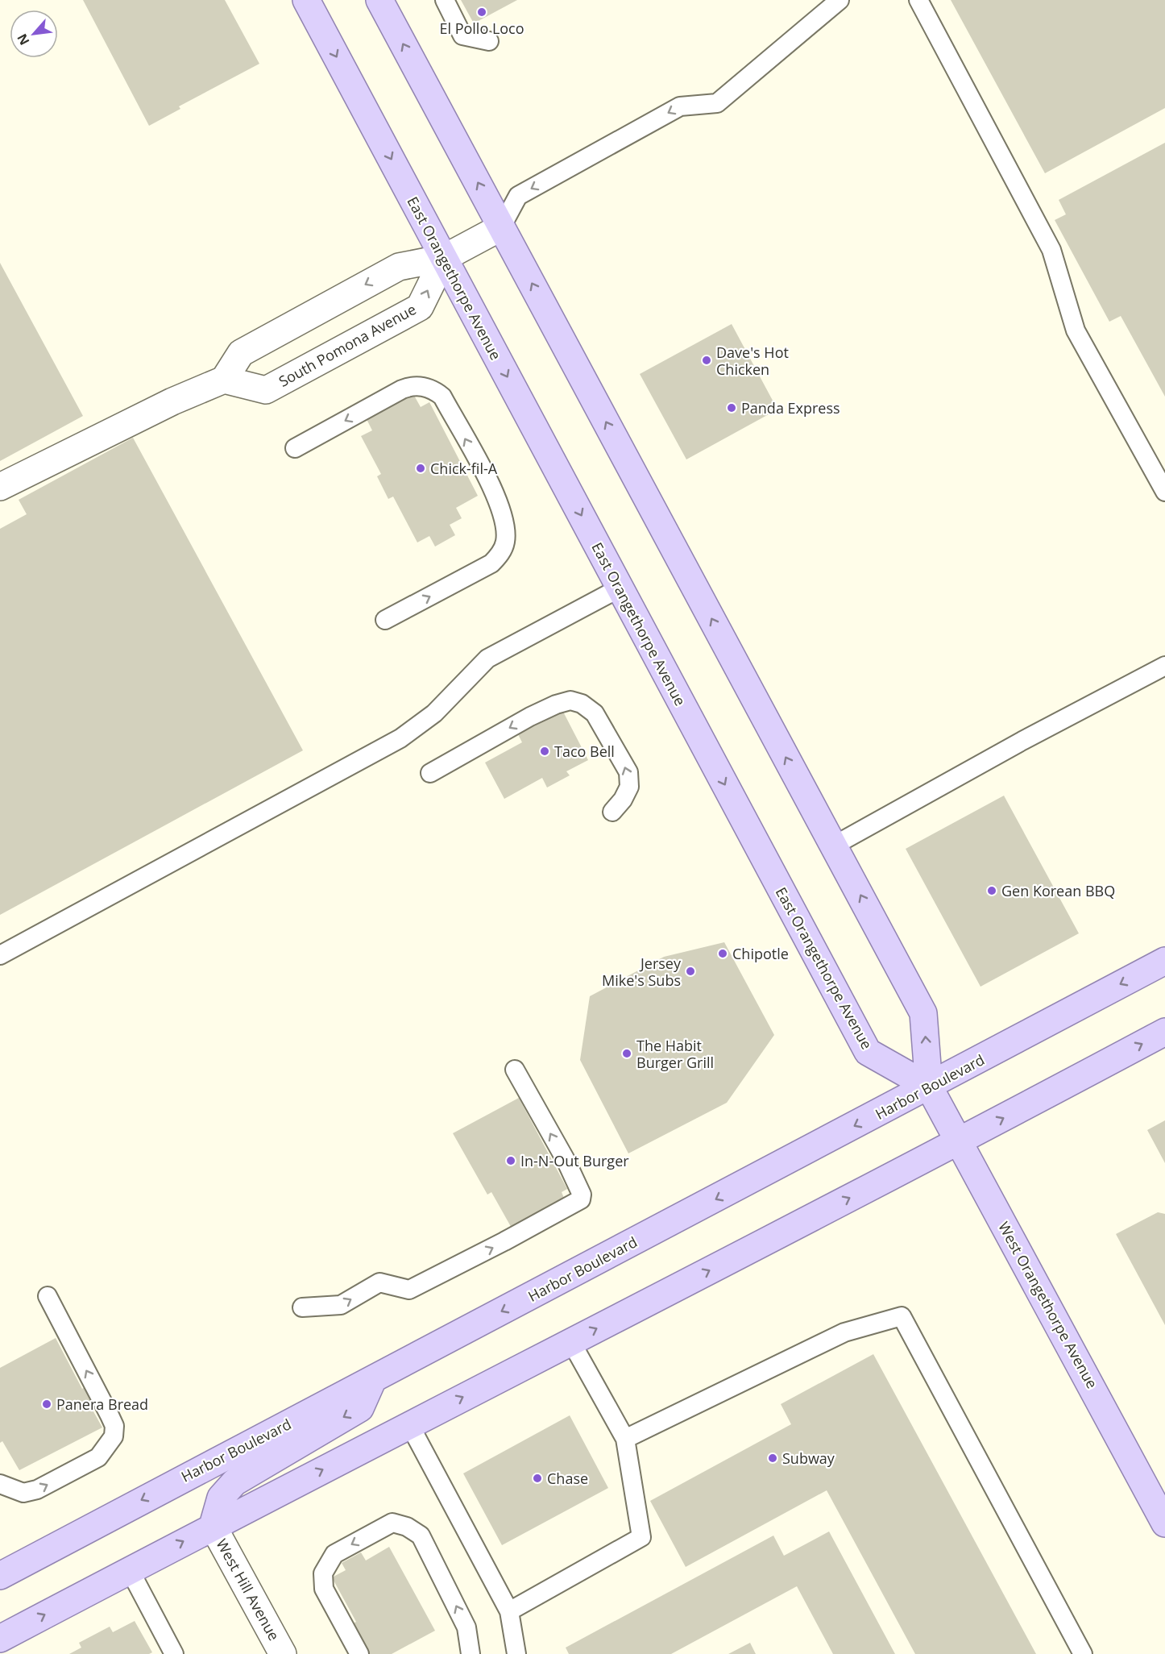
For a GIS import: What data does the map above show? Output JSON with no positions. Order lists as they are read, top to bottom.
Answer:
{
  "streets": {
    "main road": ["East Orangethorpe Avenue", "Harbor Boulevard", "West Orangethorpe Avenue"],
    "street": ["South Pomona Avenue", "West Hill Avenue"]
  },
  "crossings": [
    ["East Orangethorpe Avenue", "South Pomona Avenue"],
    ["East Orangethorpe Avenue", "Harbor Boulevard"],
    ["East Orangethorpe Avenue", "West Orangethorpe Avenue"],
    ["Harbor Boulevard", "West Orangethorpe Avenue"]
  ],
  "places": [
    "El Pollo Loco",
    "Dave's Hot Chicken",
    "Panda Express",
    "Chick-fil-A",
    "Taco Bell",
    "Gen Korean BBQ",
    "Chipotle",
    "Jersey Mike's Subs",
    "The Habit Burger Grill",
    "In-N-Out Burger",
    "Panera Bread",
    "Subway",
    "Chase"
  ],
  "north": "bottom left"
}
